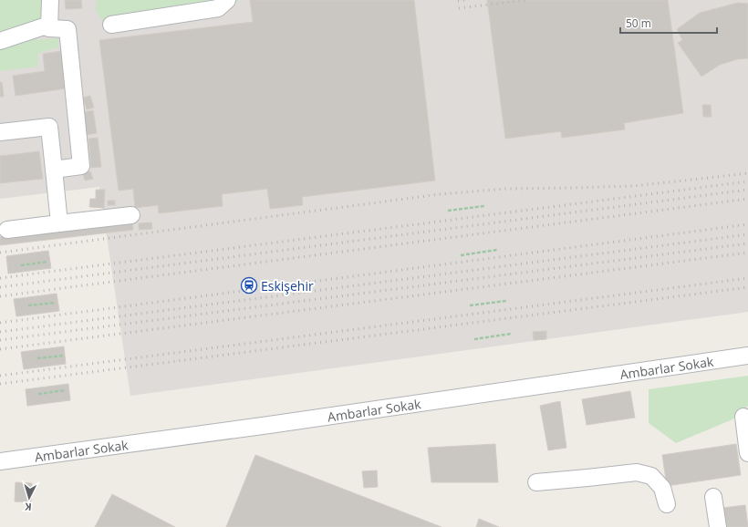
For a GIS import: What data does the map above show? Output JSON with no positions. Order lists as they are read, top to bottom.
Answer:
{
  "streets": {
    "street": ["Ambarlar Sokak"]
  },
  "places": {
    "station": ["Eskişehir"]
  },
  "scale_bar": "50 m",
  "north": "bottom"
}
